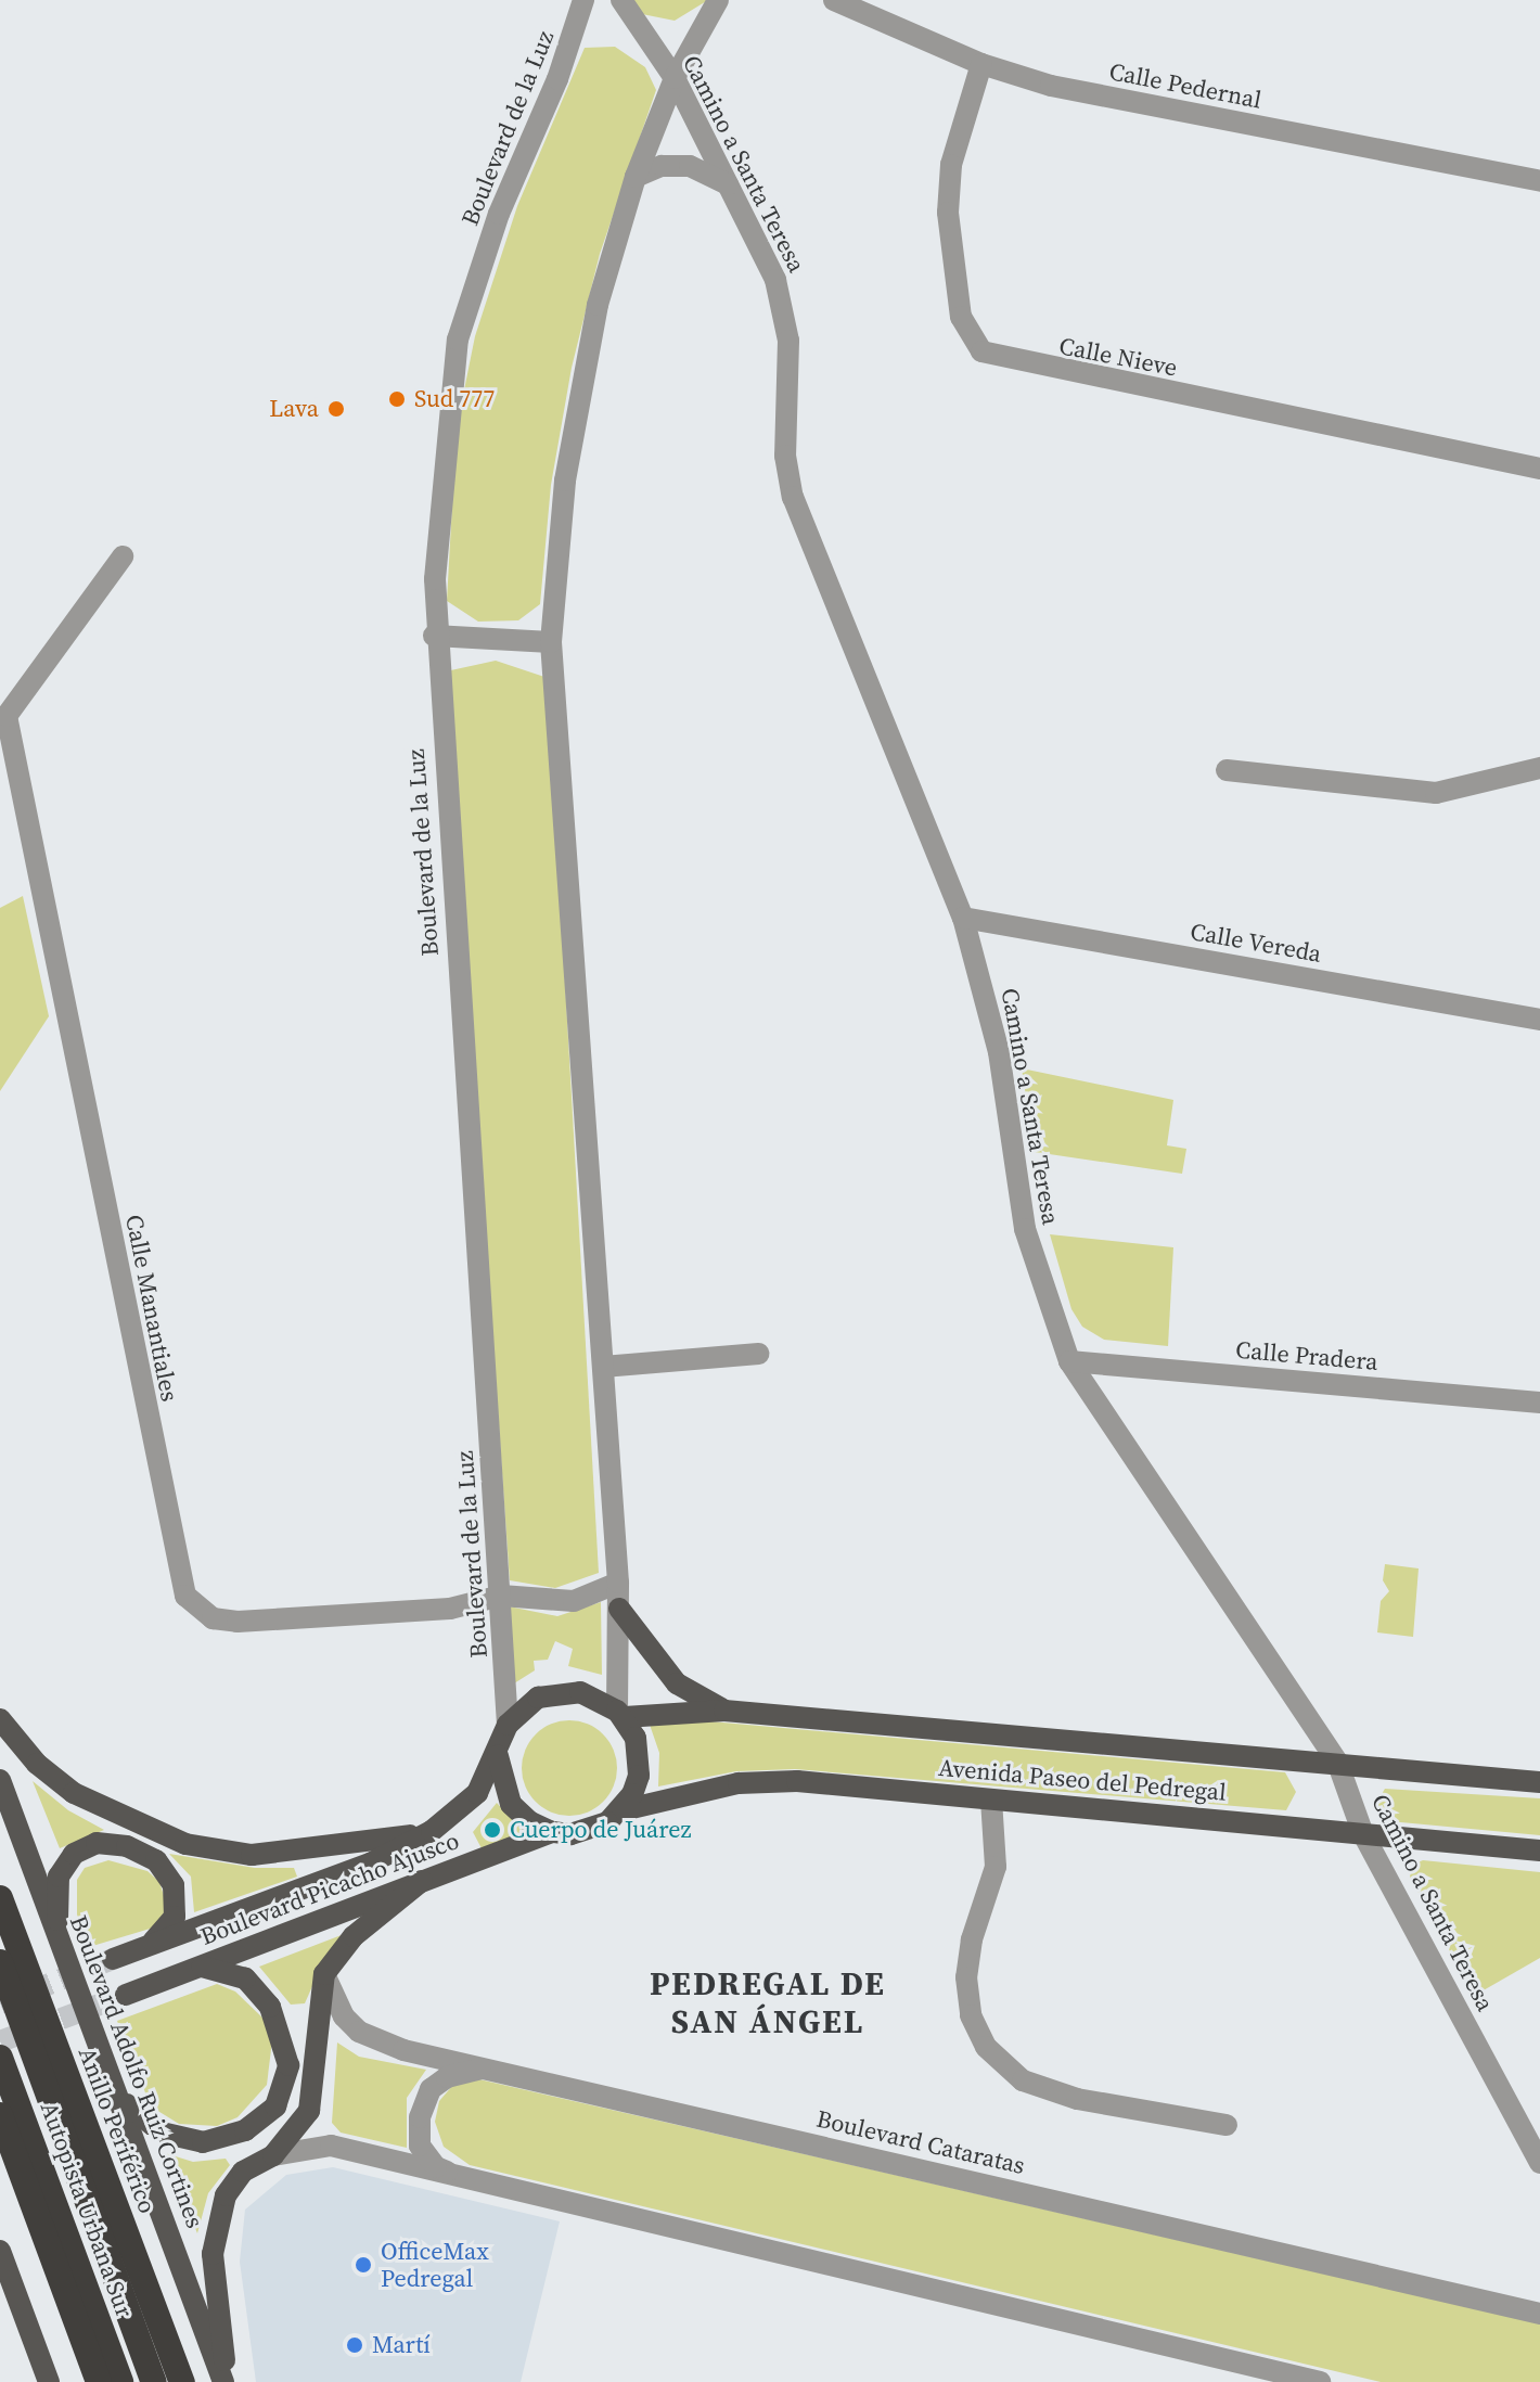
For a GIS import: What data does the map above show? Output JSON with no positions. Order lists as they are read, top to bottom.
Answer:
{
  "streets": {
    "highway": ["Anillo Periférico", "Autopista Urbana Sur"],
    "main road": ["Avenida Paseo del Pedregal", "Boulevard Picacho Ajusco", "Boulevard Adolfo Ruiz Cortines"],
    "street": [
      "Calle Pedernal",
      "Boulevard de la Luz",
      "Camino a Santa Teresa",
      "Calle Nieve",
      "Calle Vereda",
      "Calle Manantiales",
      "Calle Pradera",
      "Boulevard Cataratas"
    ]
  },
  "crossings": [
    ["Calle Pedernal", "Calle Nieve"],
    ["Boulevard de la Luz", "Calle Manantiales"],
    ["Boulevard de la Luz", "Avenida Paseo del Pedregal"],
    ["Boulevard de la Luz", "Boulevard Picacho Ajusco"],
    ["Camino a Santa Teresa", "Calle Vereda"],
    ["Camino a Santa Teresa", "Calle Pradera"],
    ["Camino a Santa Teresa", "Avenida Paseo del Pedregal"],
    ["Avenida Paseo del Pedregal", "Boulevard Picacho Ajusco"]
  ],
  "districts": ["PEDREGAL DE SAN ÁNGEL"],
  "places": [
    "Sud 777",
    "Lava",
    "Cuerpo de Juárez",
    "OfficeMax Pedregal",
    "Martí"
  ]
}
